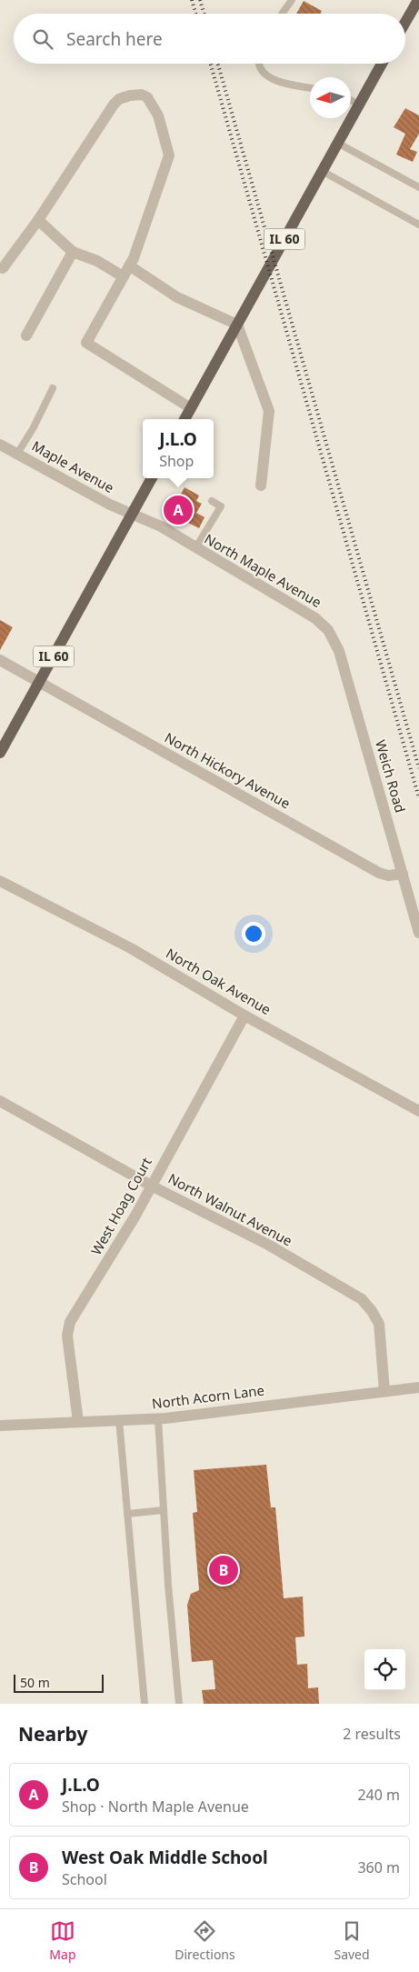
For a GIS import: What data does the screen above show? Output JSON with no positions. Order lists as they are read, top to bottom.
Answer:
{
  "streets": {
    "main road": ["IL 60"],
    "street": [
      "Maple Avenue",
      "North Maple Avenue",
      "North Hickory Avenue",
      "Weich Road",
      "North Oak Avenue",
      "West Hoag Court",
      "North Walnut Avenue",
      "North Acorn Lane"
    ]
  },
  "crossings": [
    ["IL 60", "Maple Avenue"],
    ["IL 60", "North Maple Avenue"],
    ["IL 60", "North Hickory Avenue"],
    ["Maple Avenue", "North Maple Avenue"],
    ["North Maple Avenue", "Weich Road"],
    ["North Hickory Avenue", "Weich Road"],
    ["North Oak Avenue", "West Hoag Court"],
    ["West Hoag Court", "North Walnut Avenue"],
    ["West Hoag Court", "North Acorn Lane"],
    ["North Walnut Avenue", "North Acorn Lane"]
  ],
  "scale_bar": "50 m",
  "north": "left",
  "page": {
    "search": "Search here",
    "popup": ["J.L.O", "Shop"],
    "pins": ["A", "B"],
    "scale": "50 m",
    "heading": ["Nearby", "2 results"],
    "list": [
      {
        "mark": "A",
        "name": "J.L.O",
        "note": "Shop · North Maple Avenue",
        "value": "240 m"
      },
      {
        "mark": "B",
        "name": "West Oak Middle School",
        "note": "School",
        "value": "360 m"
      }
    ],
    "nav": ["Map", "Directions", "Saved"]
  }
}
